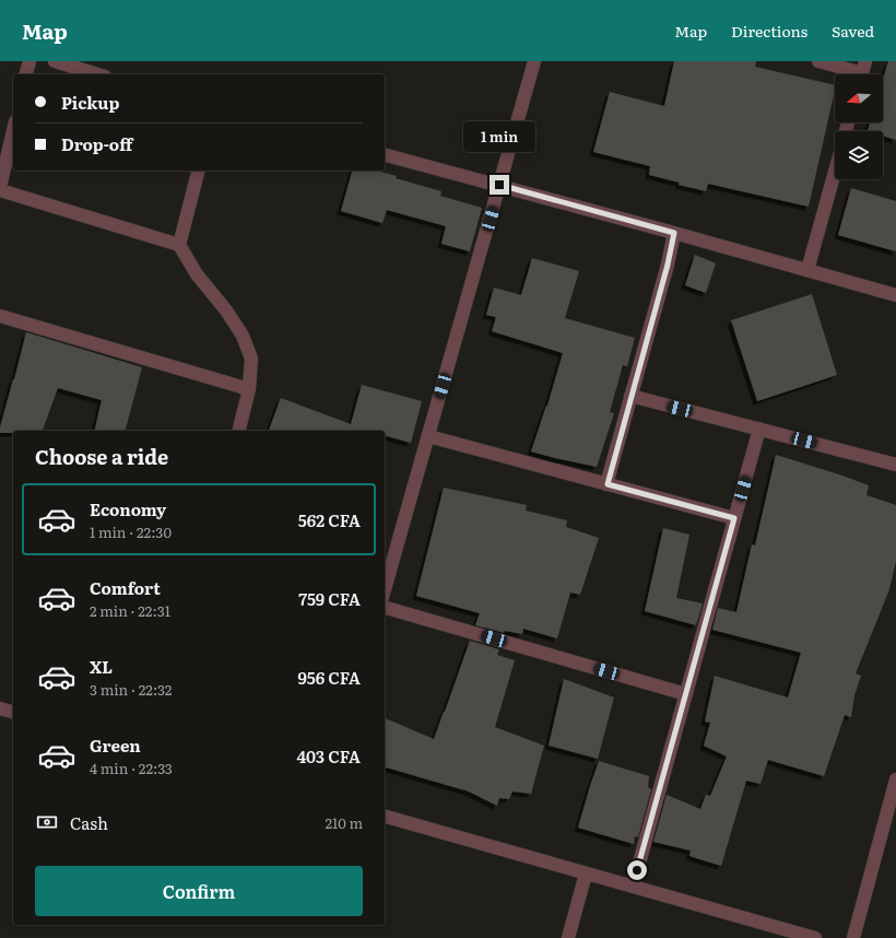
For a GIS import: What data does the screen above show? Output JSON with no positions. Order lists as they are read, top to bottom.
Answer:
{
  "north": "left",
  "page": {
    "header": "Map",
    "nav": ["Map", "Directions", "Saved"],
    "banner": ["Pickup", "Drop-off"],
    "bubble": "1 min",
    "heading": "Choose a ride",
    "list": [
      {
        "name": "Economy",
        "note": "1 min · 22:30",
        "value": "562 CFA"
      },
      {
        "name": "Comfort",
        "note": "2 min · 22:31",
        "value": "759 CFA"
      },
      {
        "name": "XL",
        "note": "3 min · 22:32",
        "value": "956 CFA"
      },
      {
        "name": "Green",
        "note": "4 min · 22:33",
        "value": "403 CFA"
      }
    ],
    "pay": ["Cash", "210 m"],
    "buttons": "Confirm"
  }
}
